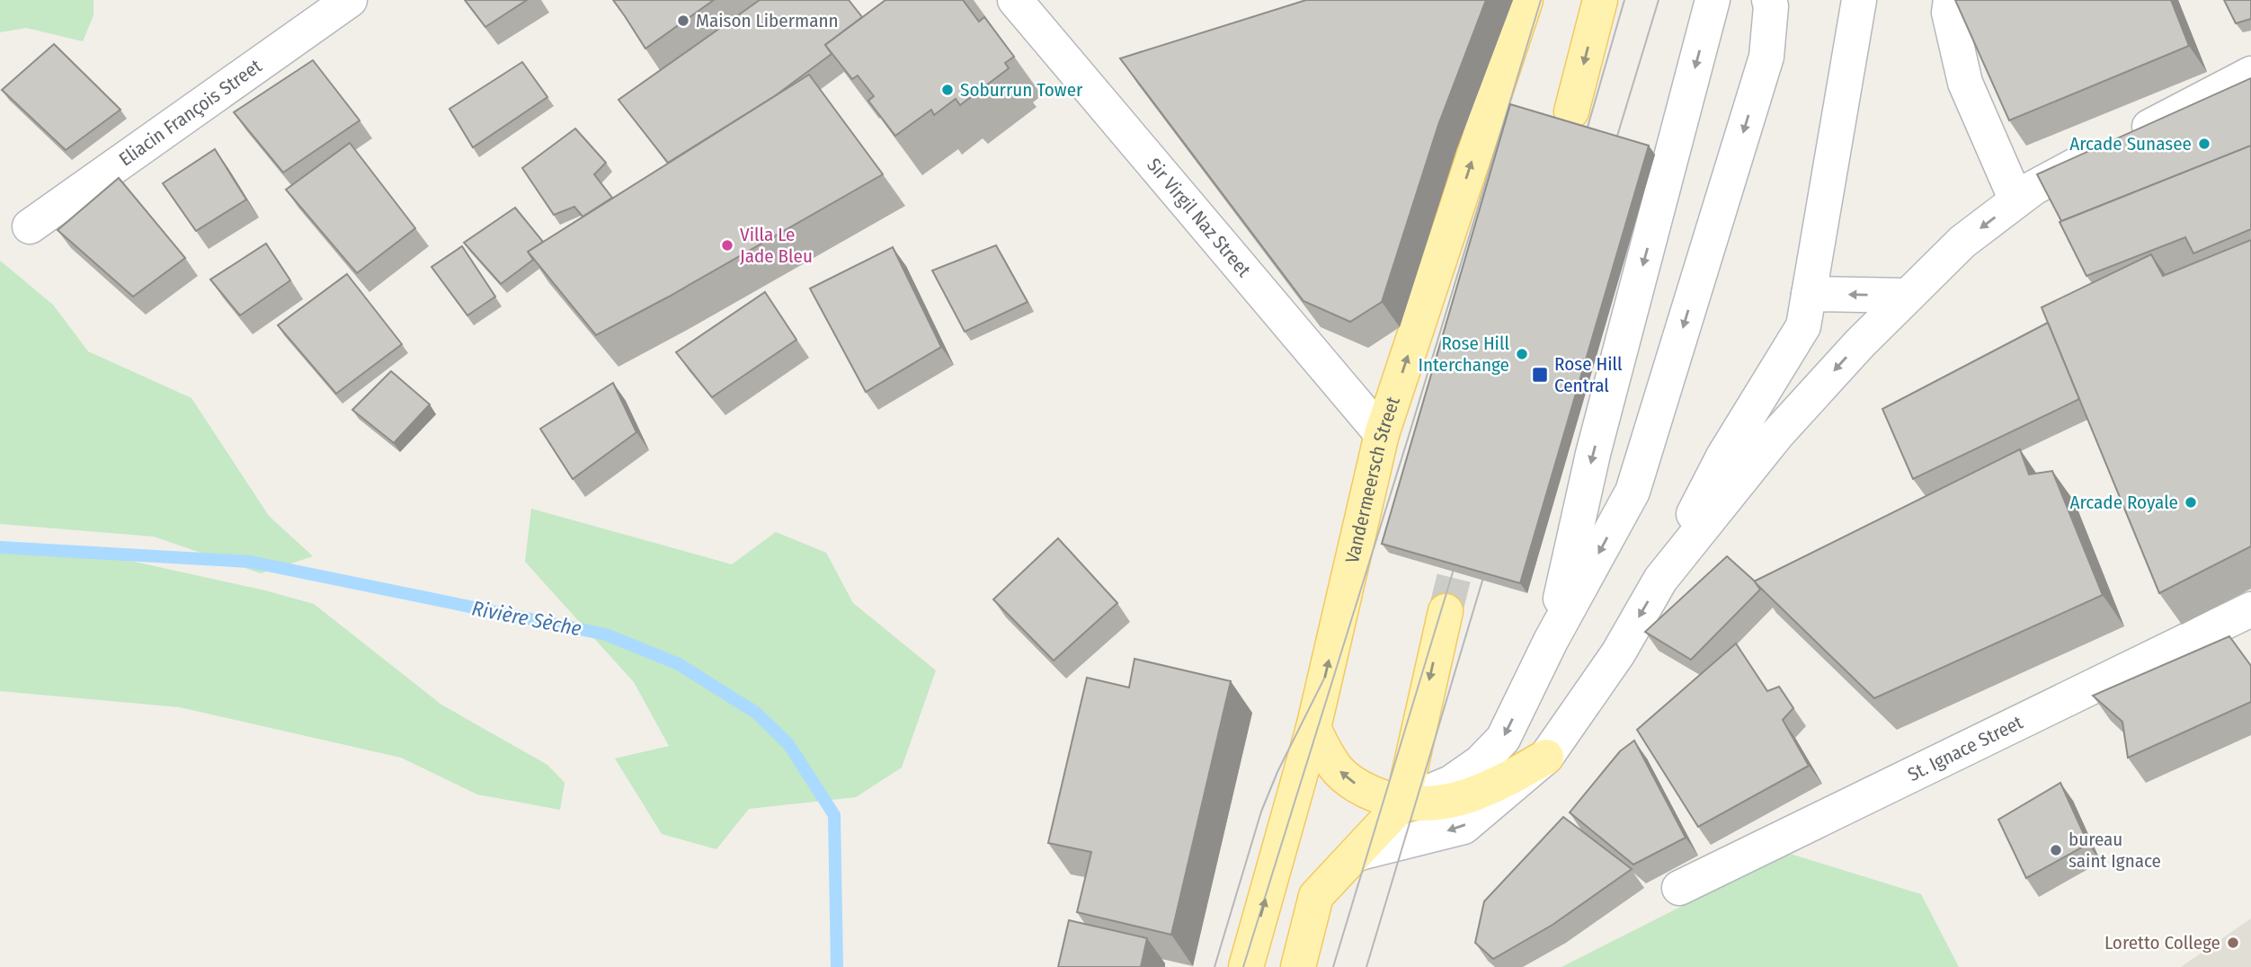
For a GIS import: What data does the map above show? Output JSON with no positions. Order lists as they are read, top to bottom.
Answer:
{
  "streets": {
    "main road": ["Vandermeersch Street"],
    "street": ["Eliacin François Street", "Sir Virgil Naz Street", "St. Ignace Street"]
  },
  "crossings": [
    ["Sir Virgil Naz Street", "Vandermeersch Street"]
  ],
  "water": ["Rivière Sèche"],
  "places": {
    "other": [
      "Maison Libermann",
      "Soburrun Tower",
      "Arcade Sunasee",
      "Villa Le Jade Bleu",
      "Rose Hill Interchange",
      "Arcade Royale",
      "bureau saint Ignace",
      "Loretto College"
    ],
    "transit": ["Rose Hill Central"]
  }
}
